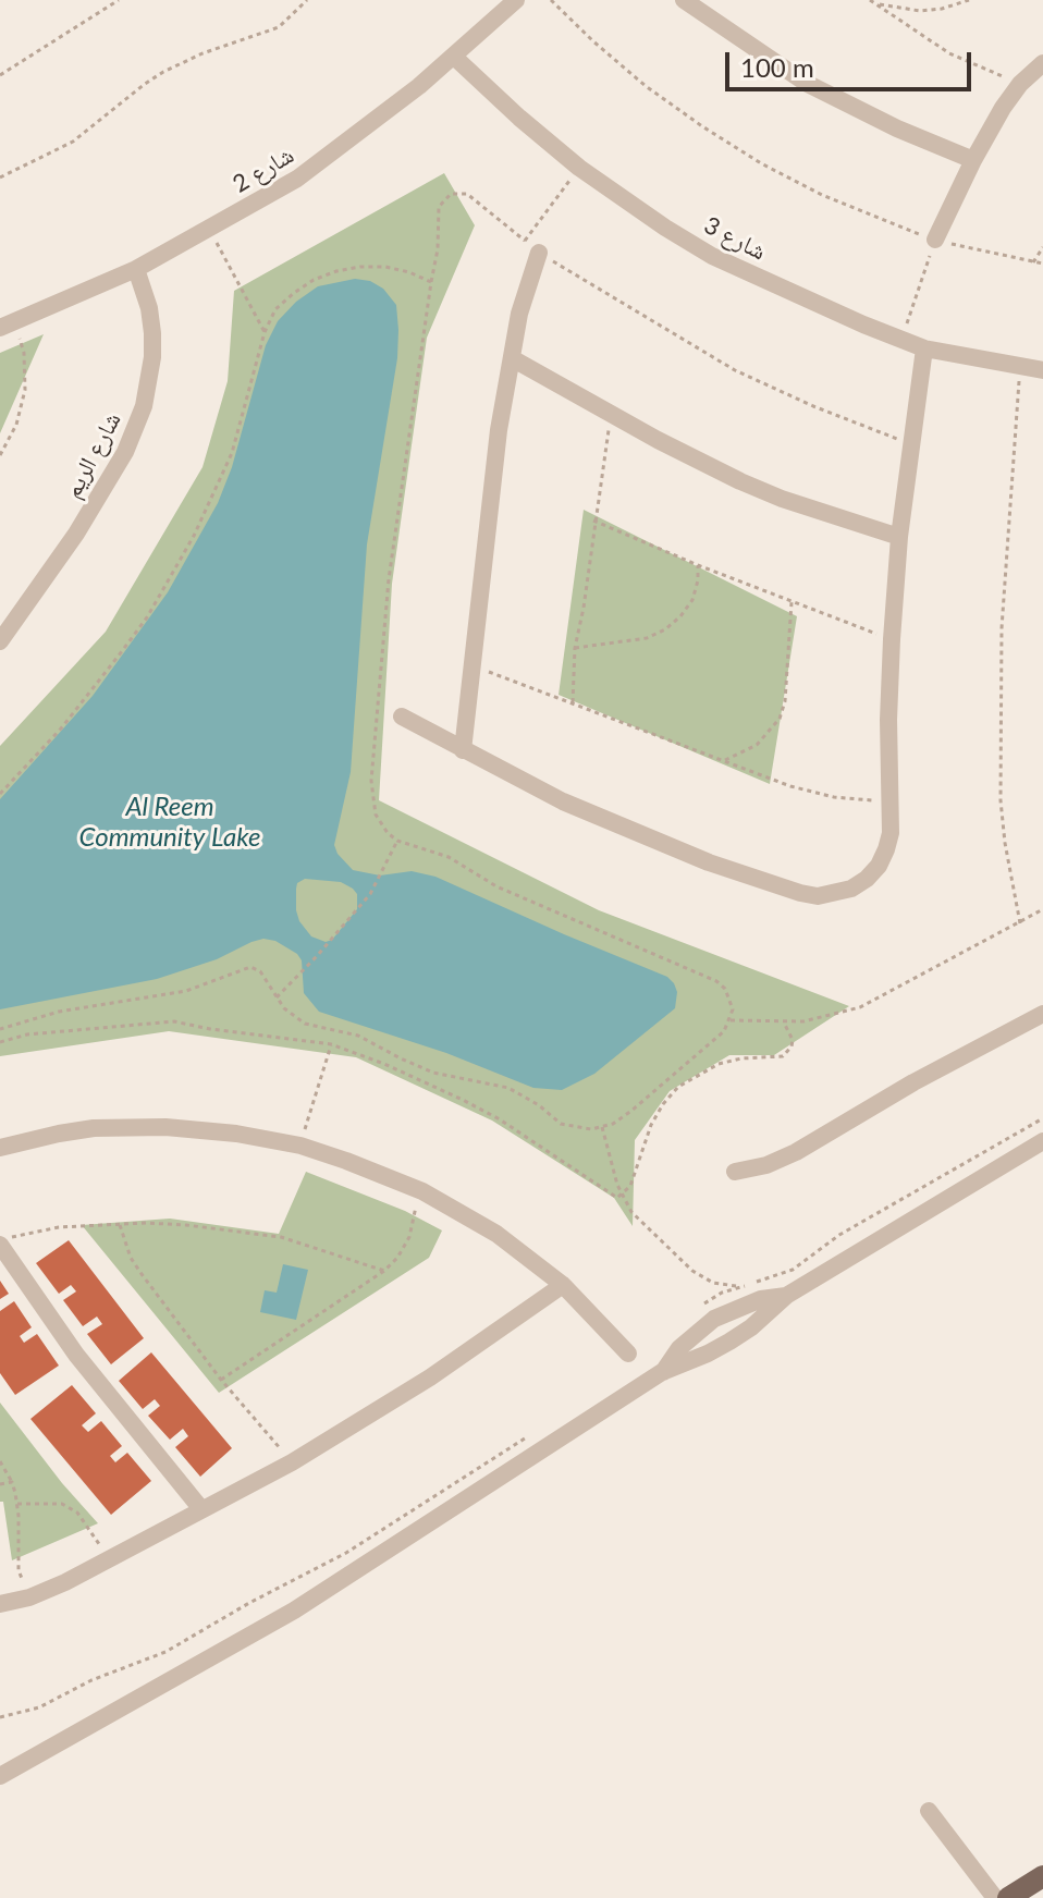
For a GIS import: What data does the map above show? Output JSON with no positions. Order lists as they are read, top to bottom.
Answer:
{
  "streets": {
    "street": ["شارع 2", "شارع 3", "شارع الريم"]
  },
  "crossings": [
    ["شارع 2", "شارع 3"],
    ["شارع 2", "شارع الريم"]
  ],
  "water": ["Al Reem Community Lake"],
  "scale_bar": "100 m"
}
